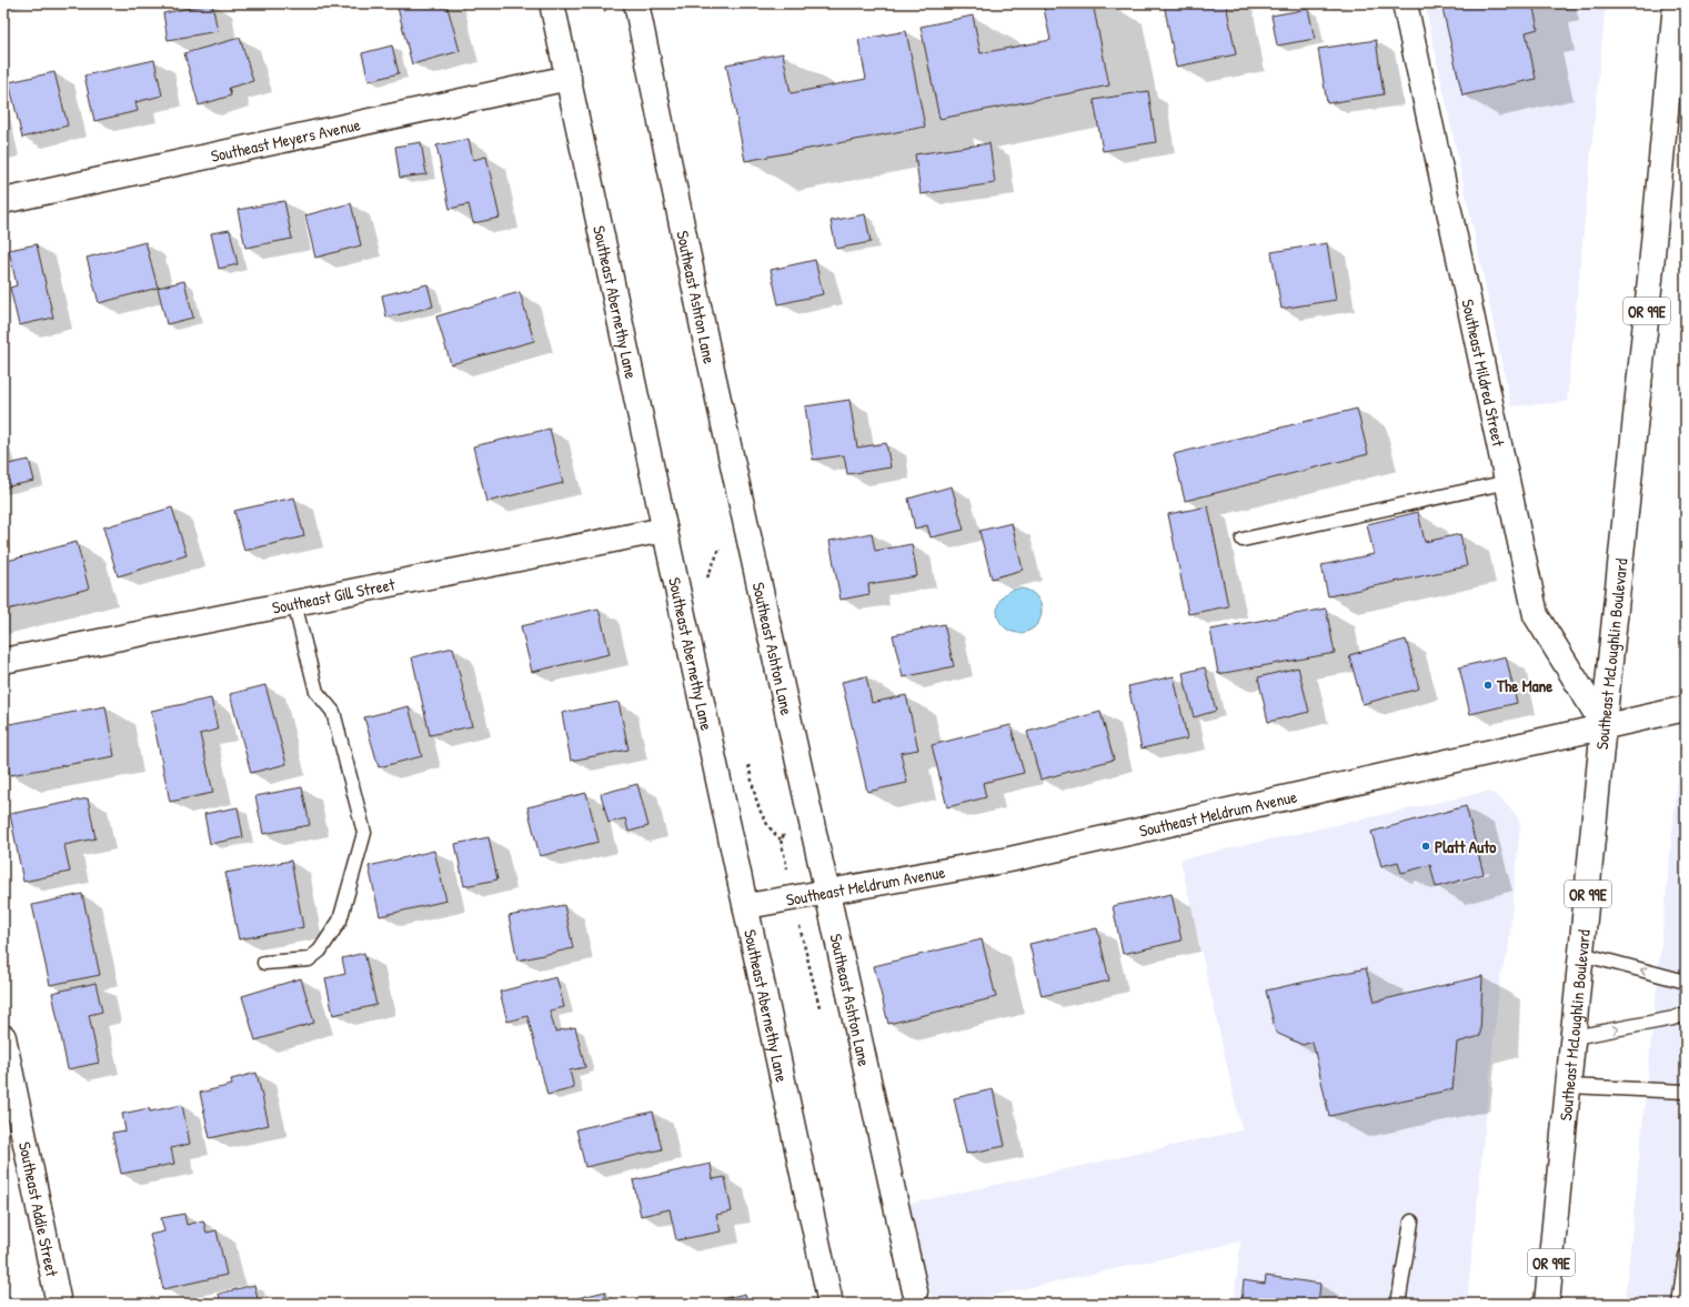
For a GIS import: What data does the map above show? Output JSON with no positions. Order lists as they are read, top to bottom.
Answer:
{
  "streets": {
    "street": [
      "Southeast Meyers Avenue",
      "Southeast Ashton Lane",
      "Southeast Abernethy Lane",
      "OR 99E",
      "Southeast Mildred Street",
      "Southeast Gill Street",
      "Southeast McLoughlin Boulevard",
      "Southeast Meldrum Avenue",
      "Southeast Addie Street"
    ]
  },
  "crossings": [
    ["Southeast Meyers Avenue", "Southeast Abernethy Lane"],
    ["Southeast Ashton Lane", "Southeast Meldrum Avenue"],
    ["Southeast Abernethy Lane", "Southeast Gill Street"],
    ["Southeast Abernethy Lane", "Southeast Meldrum Avenue"],
    ["Southeast Mildred Street", "Southeast McLoughlin Boulevard"],
    ["Southeast Mildred Street", "Southeast Meldrum Avenue"],
    ["Southeast McLoughlin Boulevard", "Southeast Meldrum Avenue"]
  ],
  "places": ["The Mane", "Platt Auto"]
}
